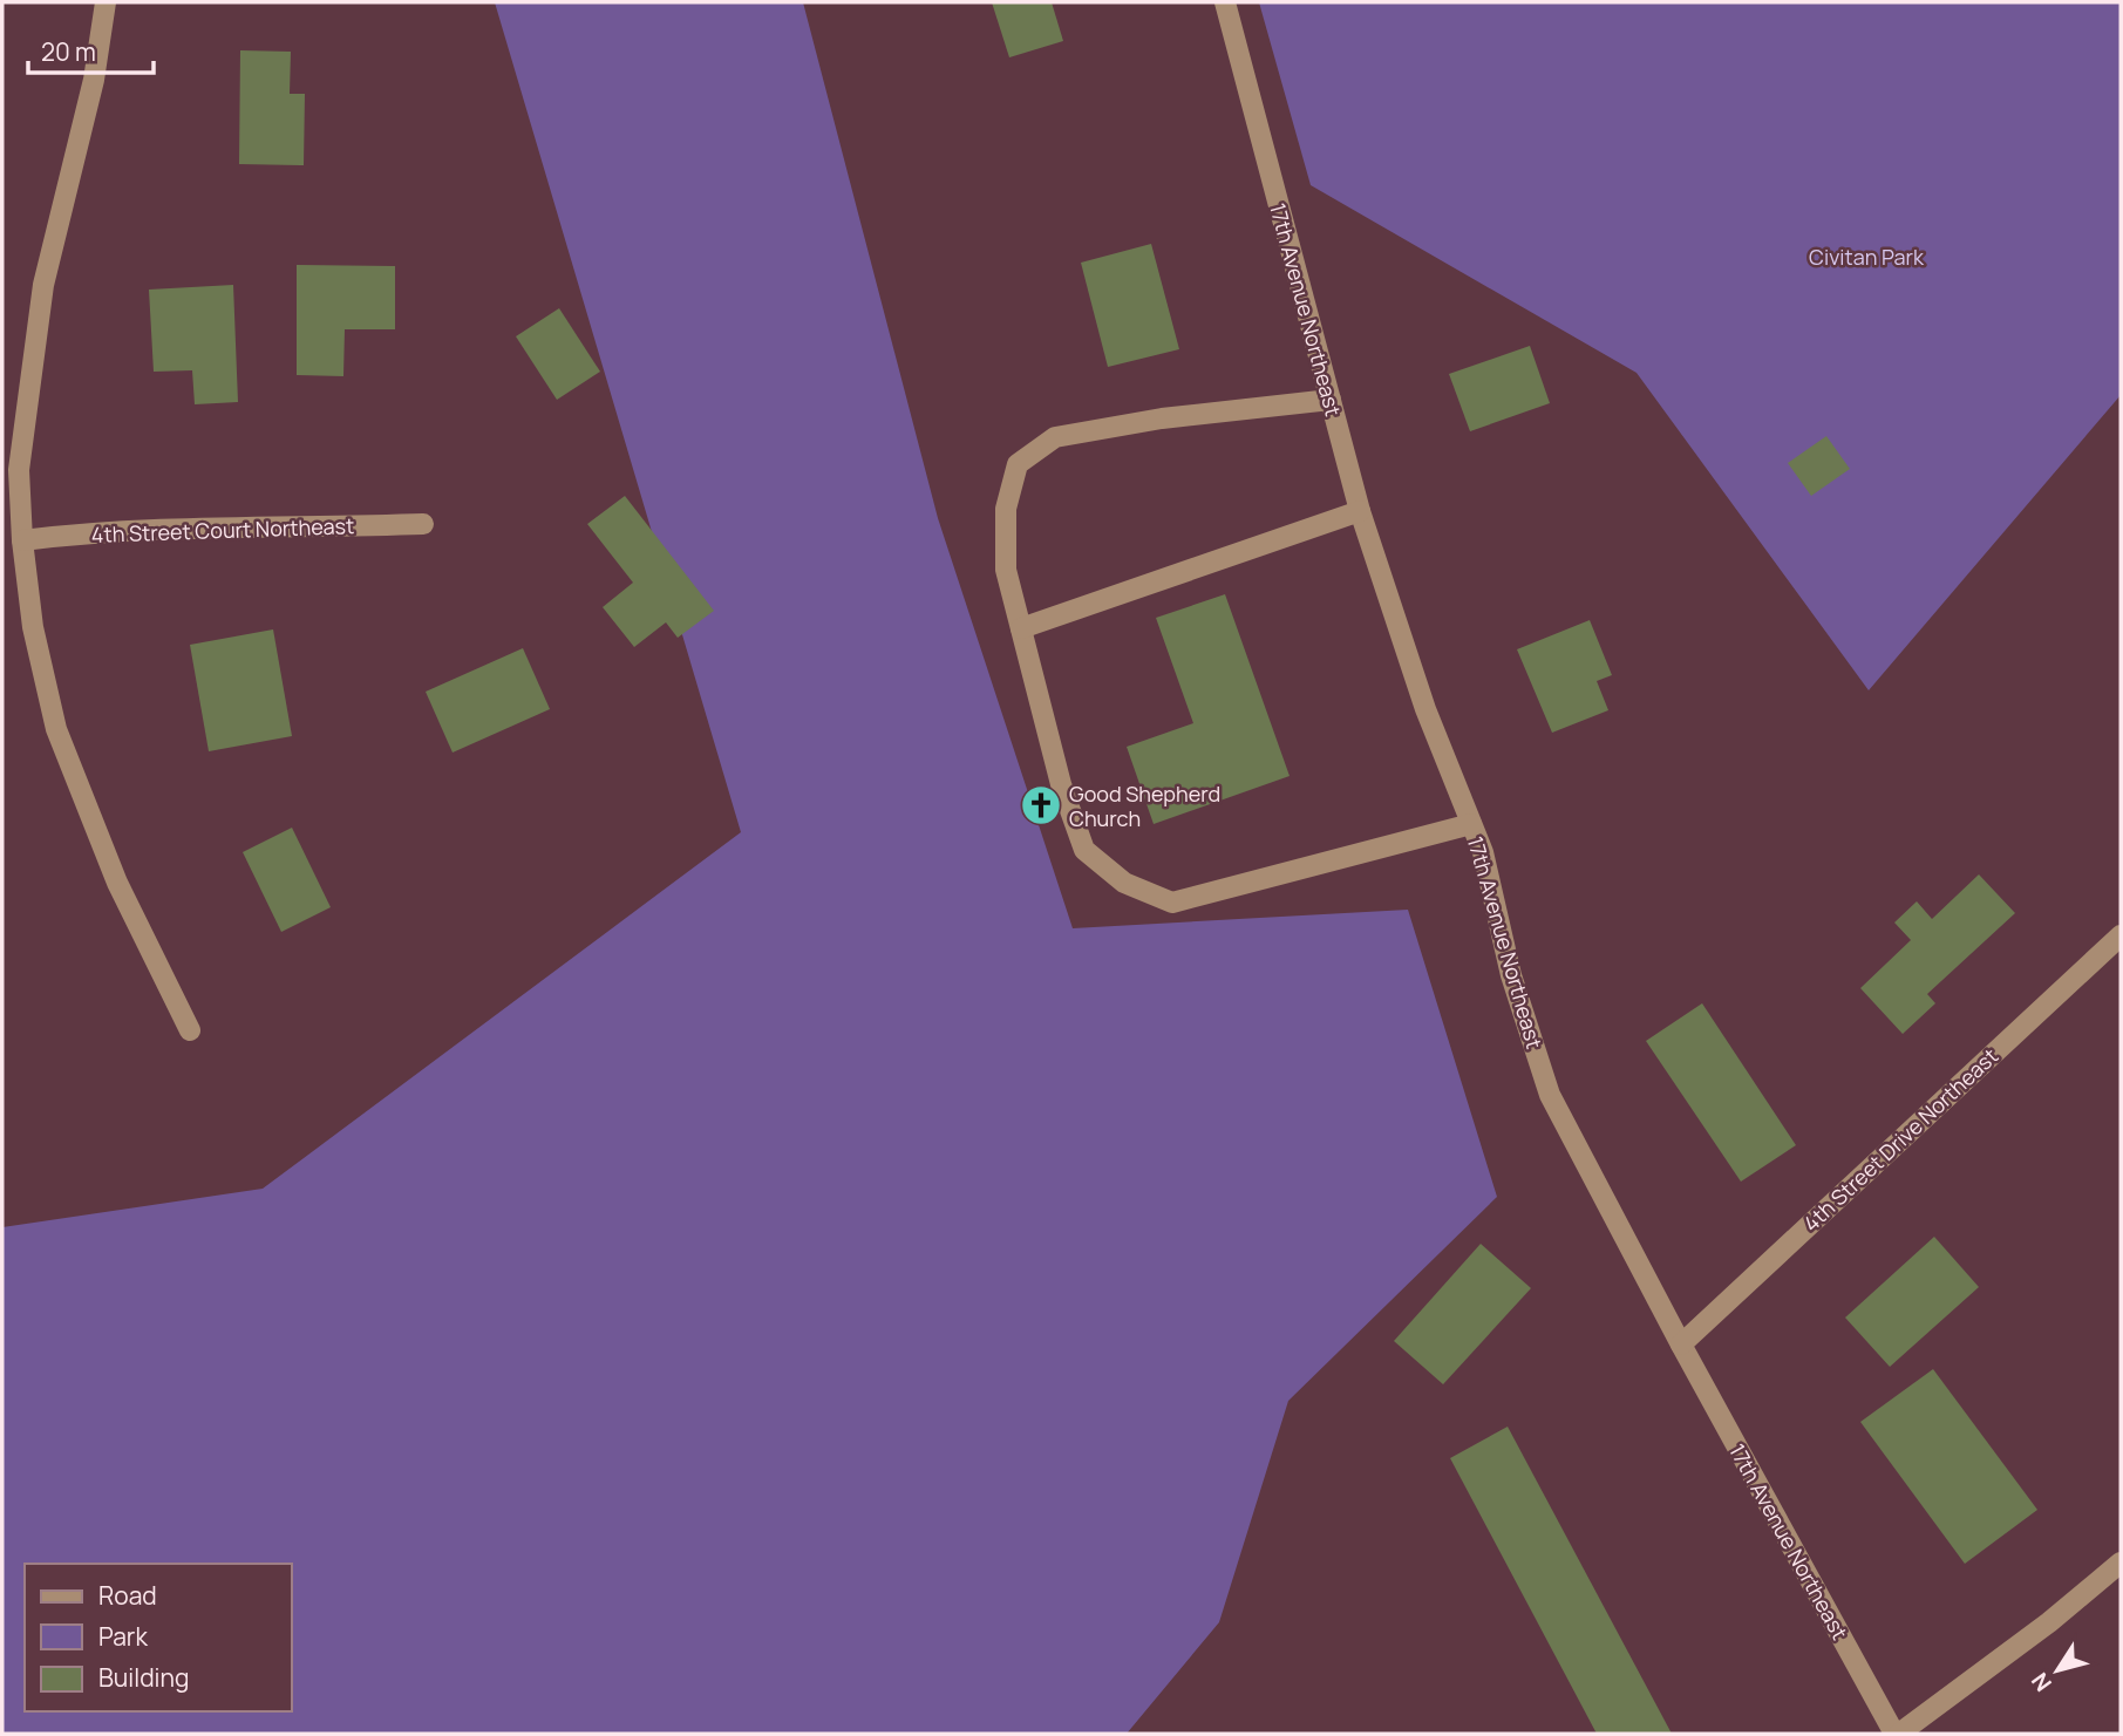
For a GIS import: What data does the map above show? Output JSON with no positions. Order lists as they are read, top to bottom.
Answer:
{
  "streets": {
    "street": ["17th Avenue Northeast", "4th Street Court Northeast", "4th Street Drive Northeast"]
  },
  "crossings": [
    ["17th Avenue Northeast", "4th Street Drive Northeast"]
  ],
  "parks": ["Civitan Park"],
  "places": {
    "church": ["Good Shepherd Church"]
  },
  "legend": ["Road", "Park", "Building"],
  "scale_bar": "20 m",
  "north": "bottom left"
}
